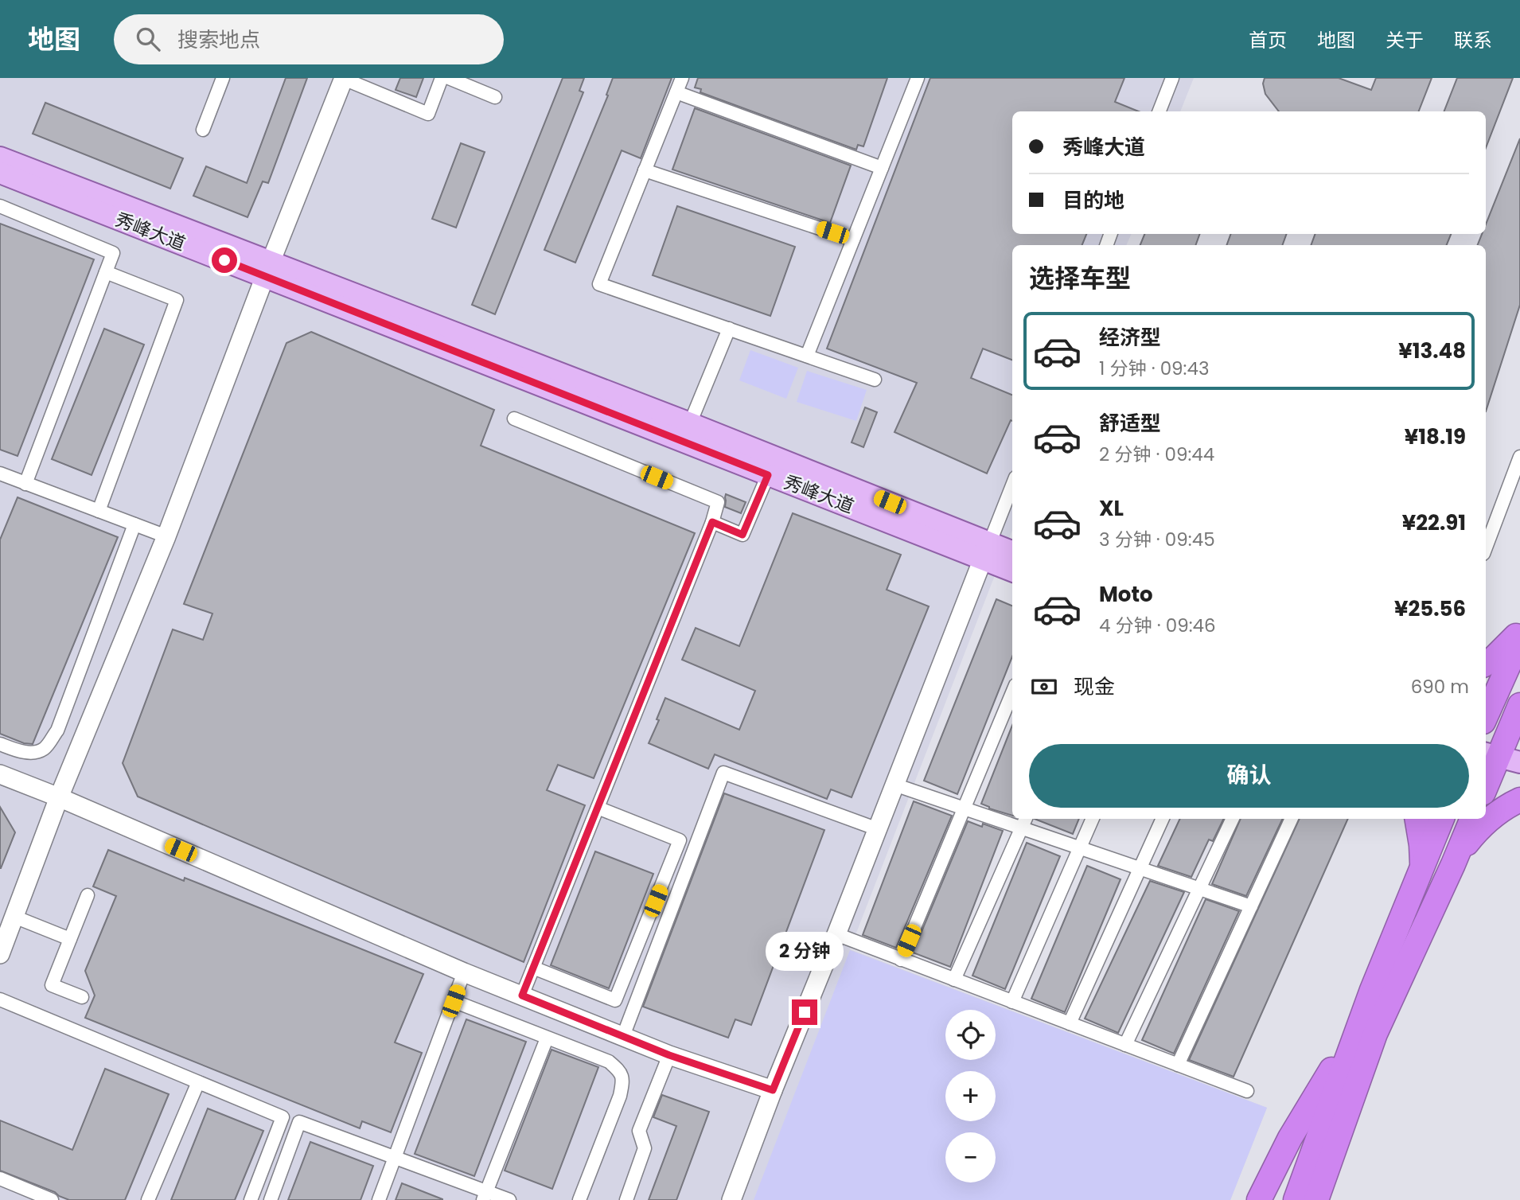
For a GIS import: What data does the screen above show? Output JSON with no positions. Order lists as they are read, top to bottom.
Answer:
{
  "streets": {
    "main road": ["秀峰大道"]
  },
  "page": {
    "header": "地图",
    "search": "搜索地点",
    "nav": [
      "首页",
      "地图",
      "关于",
      "联系"
    ],
    "banner": ["秀峰大道", "目的地"],
    "heading": "选择车型",
    "list": [
      {
        "name": "经济型",
        "note": "1 分钟 · 09:43",
        "value": "¥13.48"
      },
      {
        "name": "舒适型",
        "note": "2 分钟 · 09:44",
        "value": "¥18.19"
      },
      {
        "name": "XL",
        "note": "3 分钟 · 09:45",
        "value": "¥22.91"
      },
      {
        "name": "Moto",
        "note": "4 分钟 · 09:46",
        "value": "¥25.56"
      }
    ],
    "pay": ["现金", "690 m"],
    "buttons": "确认",
    "bubble": "2 分钟",
    "map_buttons": ["+", "−"]
  }
}
